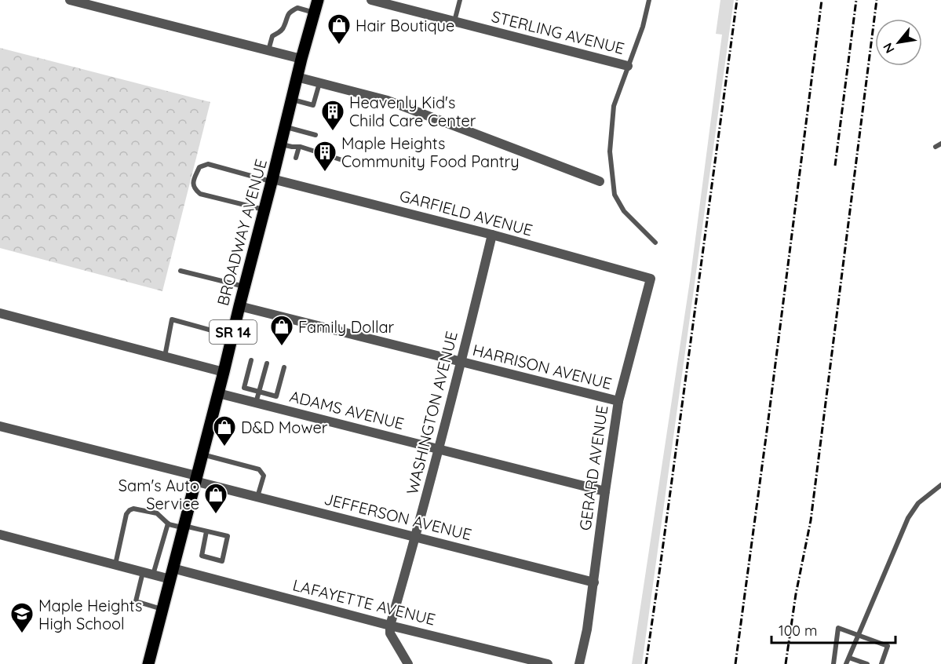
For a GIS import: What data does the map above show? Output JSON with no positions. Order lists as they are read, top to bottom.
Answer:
{
  "streets": {
    "main road": ["BROADWAY AVENUE", "SR 14"],
    "street": [
      "STERLING AVENUE",
      "GARFIELD AVENUE",
      "HARRISON AVENUE",
      "ADAMS AVENUE",
      "WASHINGTON AVENUE",
      "GERARD AVENUE",
      "JEFFERSON AVENUE",
      "LAFAYETTE AVENUE"
    ]
  },
  "crossings": [
    ["GARFIELD AVENUE", "BROADWAY AVENUE"],
    ["GARFIELD AVENUE", "WASHINGTON AVENUE"],
    ["GARFIELD AVENUE", "GERARD AVENUE"],
    ["BROADWAY AVENUE", "HARRISON AVENUE"],
    ["BROADWAY AVENUE", "ADAMS AVENUE"],
    ["BROADWAY AVENUE", "JEFFERSON AVENUE"],
    ["BROADWAY AVENUE", "LAFAYETTE AVENUE"],
    ["HARRISON AVENUE", "WASHINGTON AVENUE"],
    ["HARRISON AVENUE", "GERARD AVENUE"],
    ["ADAMS AVENUE", "WASHINGTON AVENUE"],
    ["ADAMS AVENUE", "GERARD AVENUE"],
    ["WASHINGTON AVENUE", "JEFFERSON AVENUE"],
    ["WASHINGTON AVENUE", "LAFAYETTE AVENUE"],
    ["GERARD AVENUE", "JEFFERSON AVENUE"]
  ],
  "places": {
    "shop": [
      "Hair Boutique",
      "Family Dollar",
      "D&D Mower",
      "Sam's Auto Service"
    ],
    "building": ["Heavenly Kid's Child Care Center", "Maple Heights Community Food Pantry"],
    "school or university": ["Maple Heights High School"]
  },
  "scale_bar": "100 m",
  "north": "bottom left"
}
